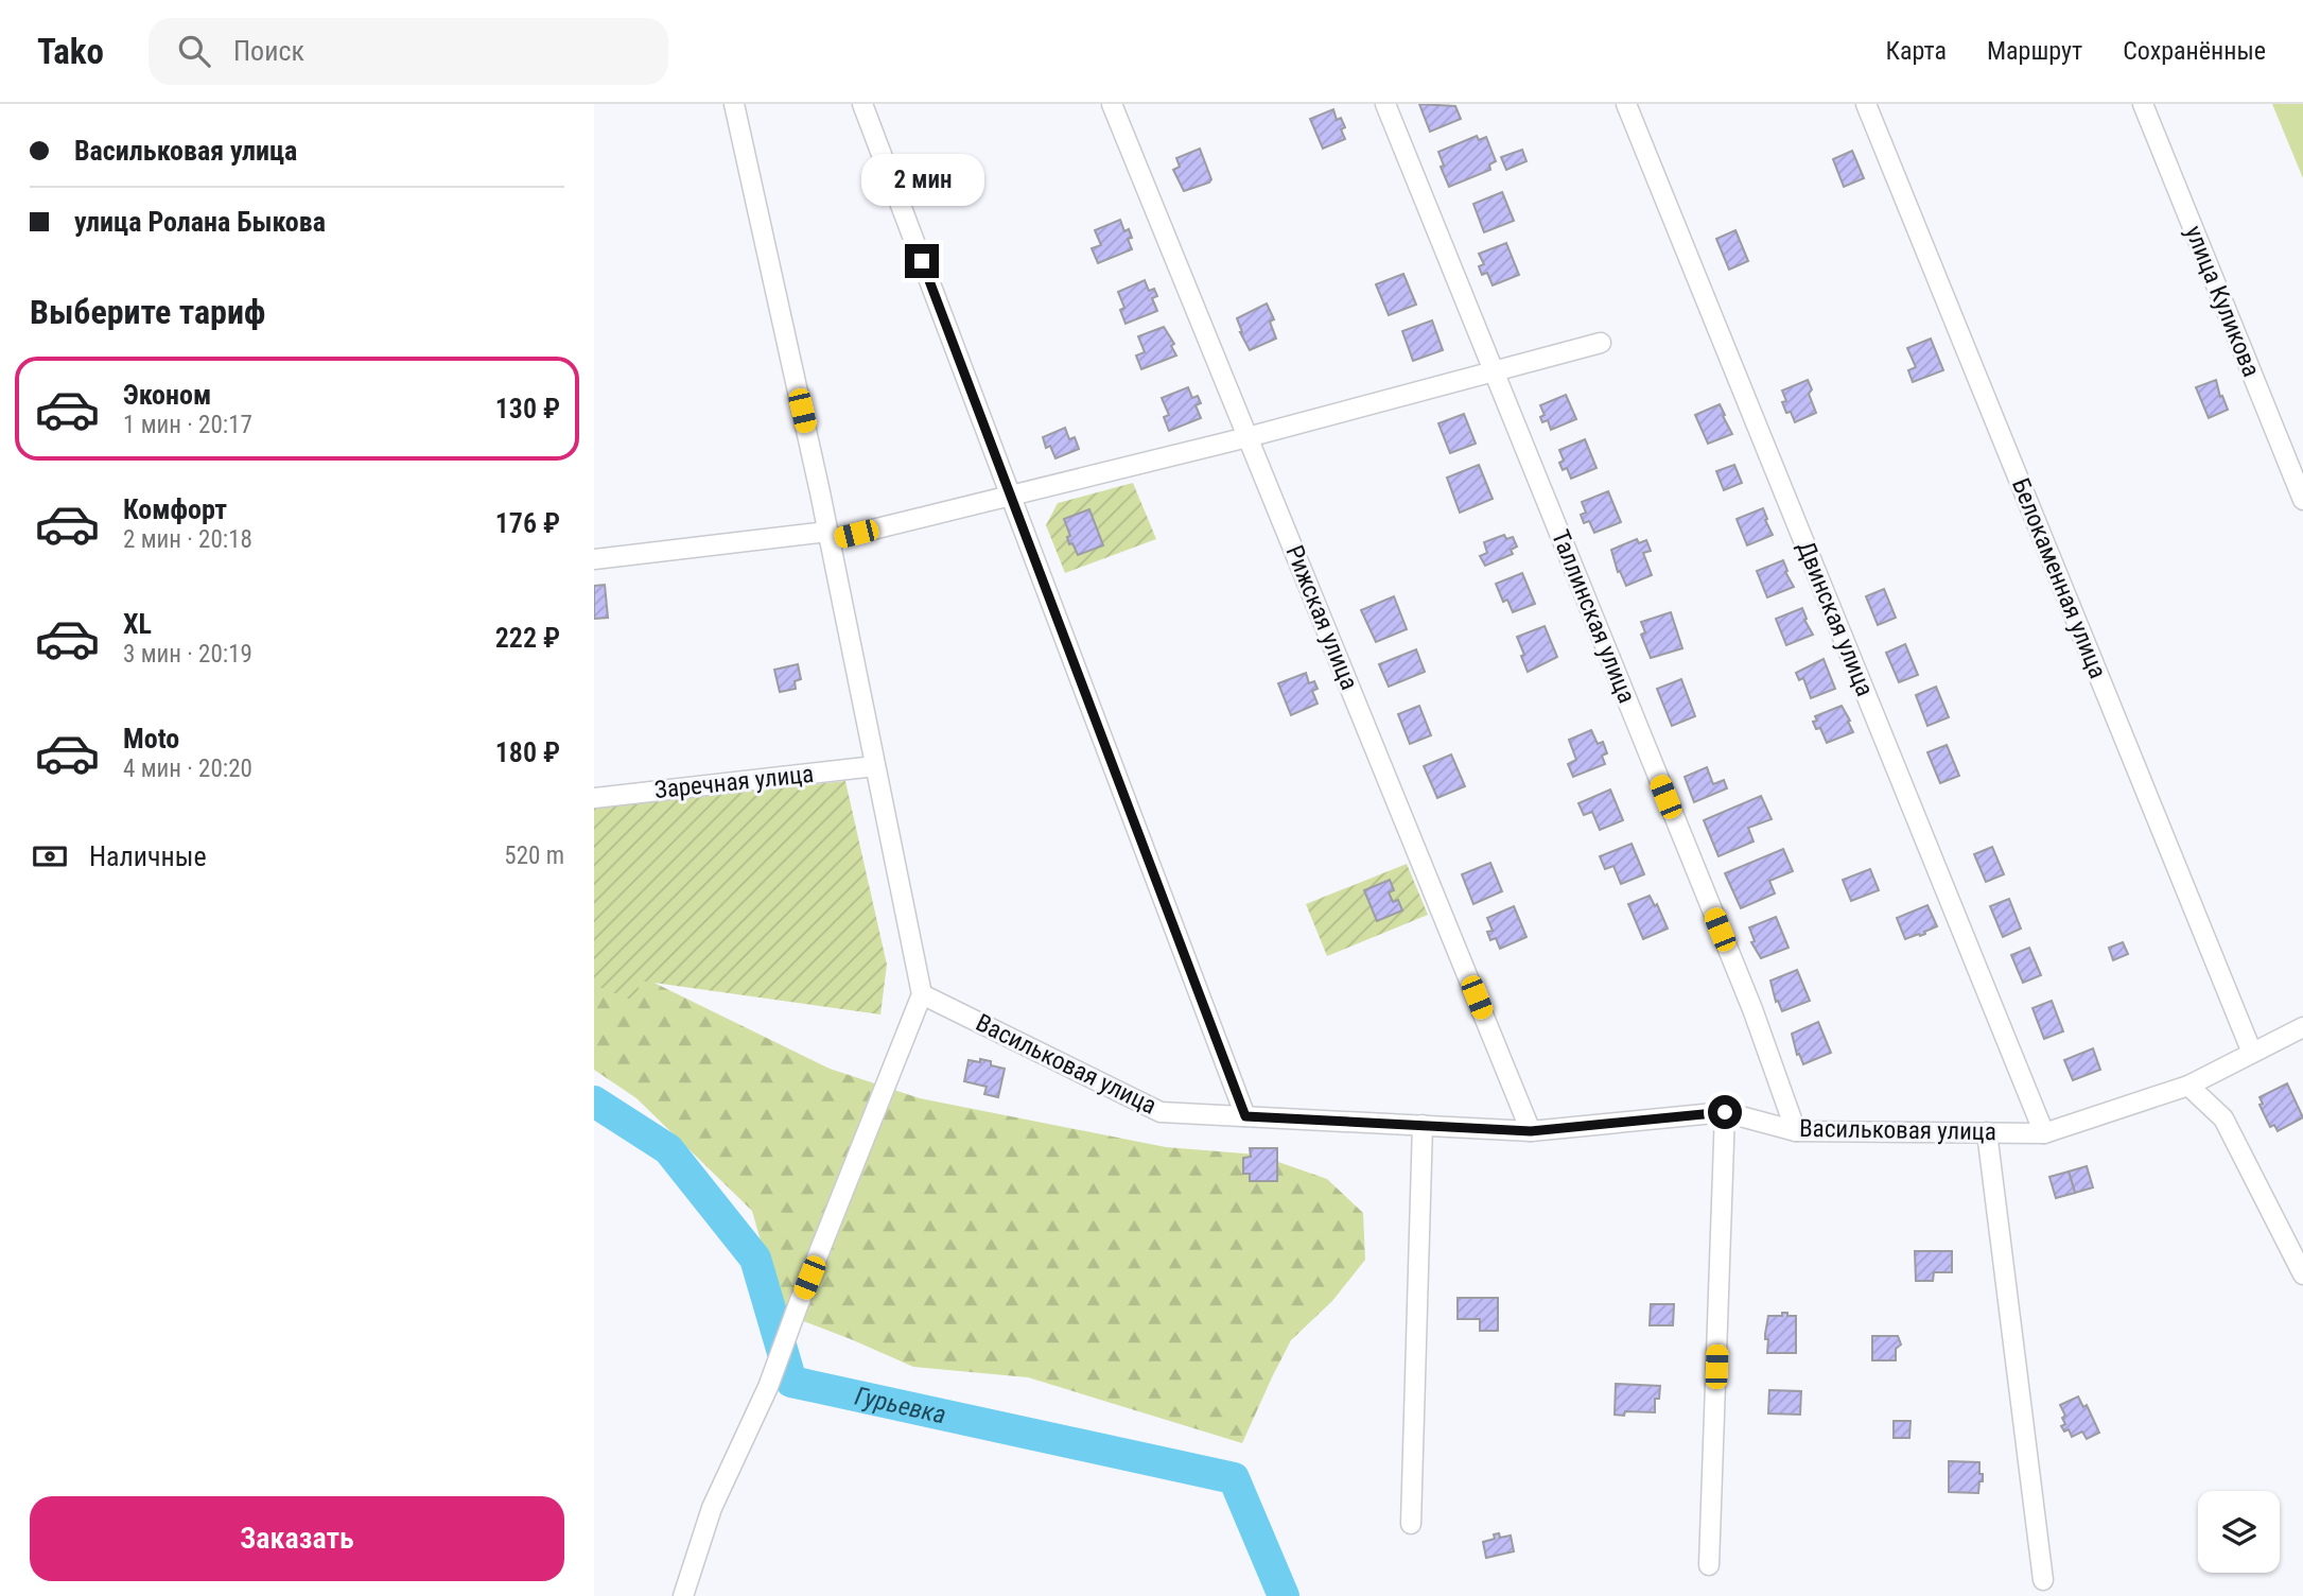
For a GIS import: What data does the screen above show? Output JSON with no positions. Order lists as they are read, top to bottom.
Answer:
{
  "streets": {
    "street": [
      "улица Куликова",
      "Белокаменная улица",
      "Таллинская улица",
      "Рижская улица",
      "Двинская улица",
      "Заречная улица",
      "Васильковая улица"
    ]
  },
  "crossings": [
    ["Белокаменная улица", "Васильковая улица"],
    ["Таллинская улица", "Васильковая улица"],
    ["Рижская улица", "Васильковая улица"],
    ["Двинская улица", "Васильковая улица"]
  ],
  "water": ["Гурьевка"],
  "page": {
    "header": "Tako",
    "search": "Поиск",
    "nav": ["Карта", "Маршрут", "Сохранённые"],
    "banner": ["Васильковая улица", "улица Ролана Быкова"],
    "bubble": "2 мин",
    "heading": "Выберите тариф",
    "list": [
      {
        "name": "Эконом",
        "note": "1 мин · 20:17",
        "value": "130 ₽"
      },
      {
        "name": "Комфорт",
        "note": "2 мин · 20:18",
        "value": "176 ₽"
      },
      {
        "name": "XL",
        "note": "3 мин · 20:19",
        "value": "222 ₽"
      },
      {
        "name": "Moto",
        "note": "4 мин · 20:20",
        "value": "180 ₽"
      }
    ],
    "pay": ["Наличные", "520 m"],
    "buttons": "Заказать"
  }
}
